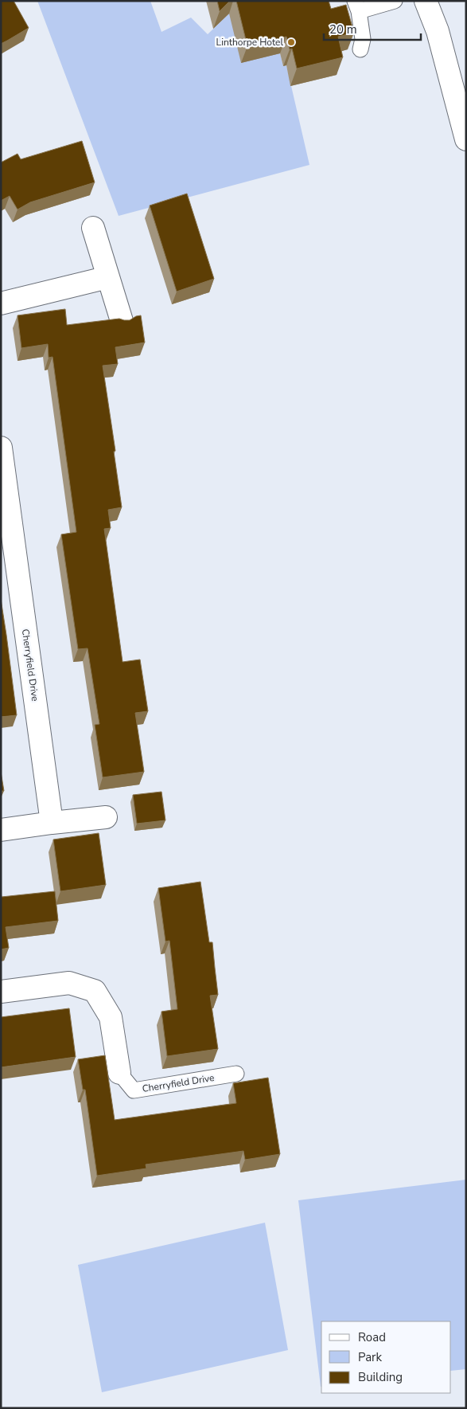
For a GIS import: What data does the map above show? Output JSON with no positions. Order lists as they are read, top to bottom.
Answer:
{
  "streets": {
    "street": ["Cherryfield Drive"]
  },
  "places": ["Linthorpe Hotel"],
  "legend": ["Road", "Park", "Building"],
  "scale_bar": "20 m"
}
